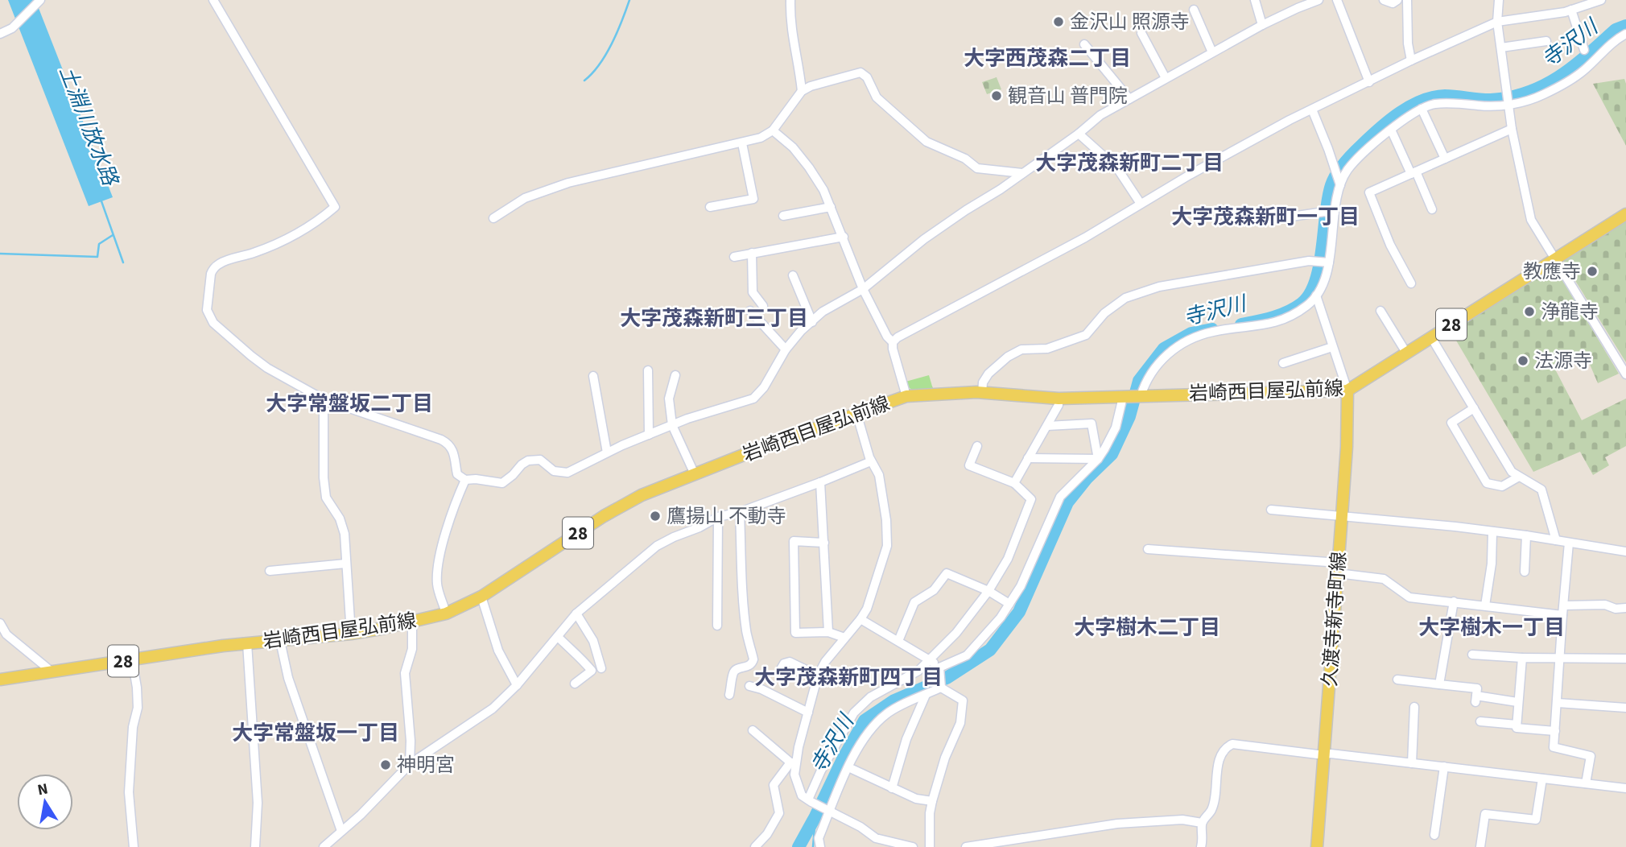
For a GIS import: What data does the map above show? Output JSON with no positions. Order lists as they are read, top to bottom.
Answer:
{
  "streets": {
    "main road": ["28", "岩崎西目屋弘前線", "久渡寺新寺町線"]
  },
  "crossings": [
    ["岩崎西目屋弘前線", "久渡寺新寺町線"]
  ],
  "districts": [
    "大字西茂森二丁目",
    "大字茂森新町二丁目",
    "大字茂森新町一丁目",
    "大字茂森新町三丁目",
    "大字常盤坂二丁目",
    "大字樹木二丁目",
    "大字樹木一丁目",
    "大字茂森新町四丁目",
    "大字常盤坂一丁目"
  ],
  "water": ["寺沢川", "土淵川放水路"],
  "places": [
    "金沢山 照源寺",
    "観音山 普門院",
    "教應寺",
    "浄龍寺",
    "法源寺",
    "鷹揚山 不動寺",
    "神明宮"
  ],
  "north": "top"
}
